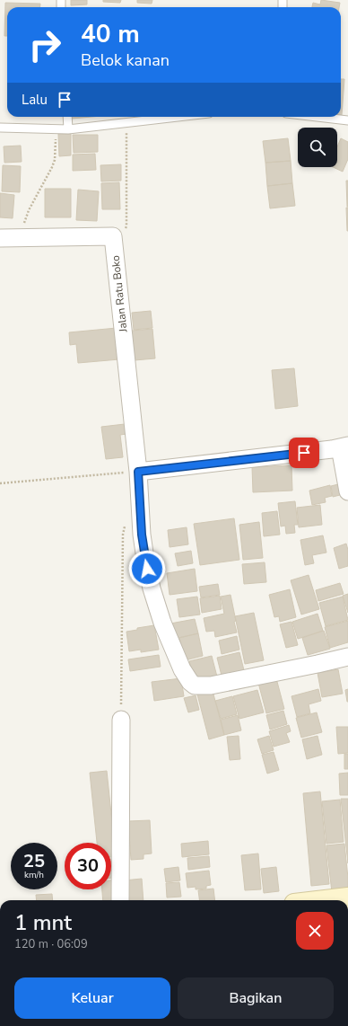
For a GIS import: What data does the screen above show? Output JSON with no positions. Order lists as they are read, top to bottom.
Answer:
{
  "streets": {
    "street": ["Jalan Ratu Boko"]
  },
  "page": {
    "turn": ["40 m", "Belok kanan"],
    "then": "Lalu",
    "speed": "25 km/h",
    "limit": "30",
    "heading": ["1 mnt", "120 m · 06:09"],
    "buttons": ["Keluar", "Bagikan"]
  }
}
